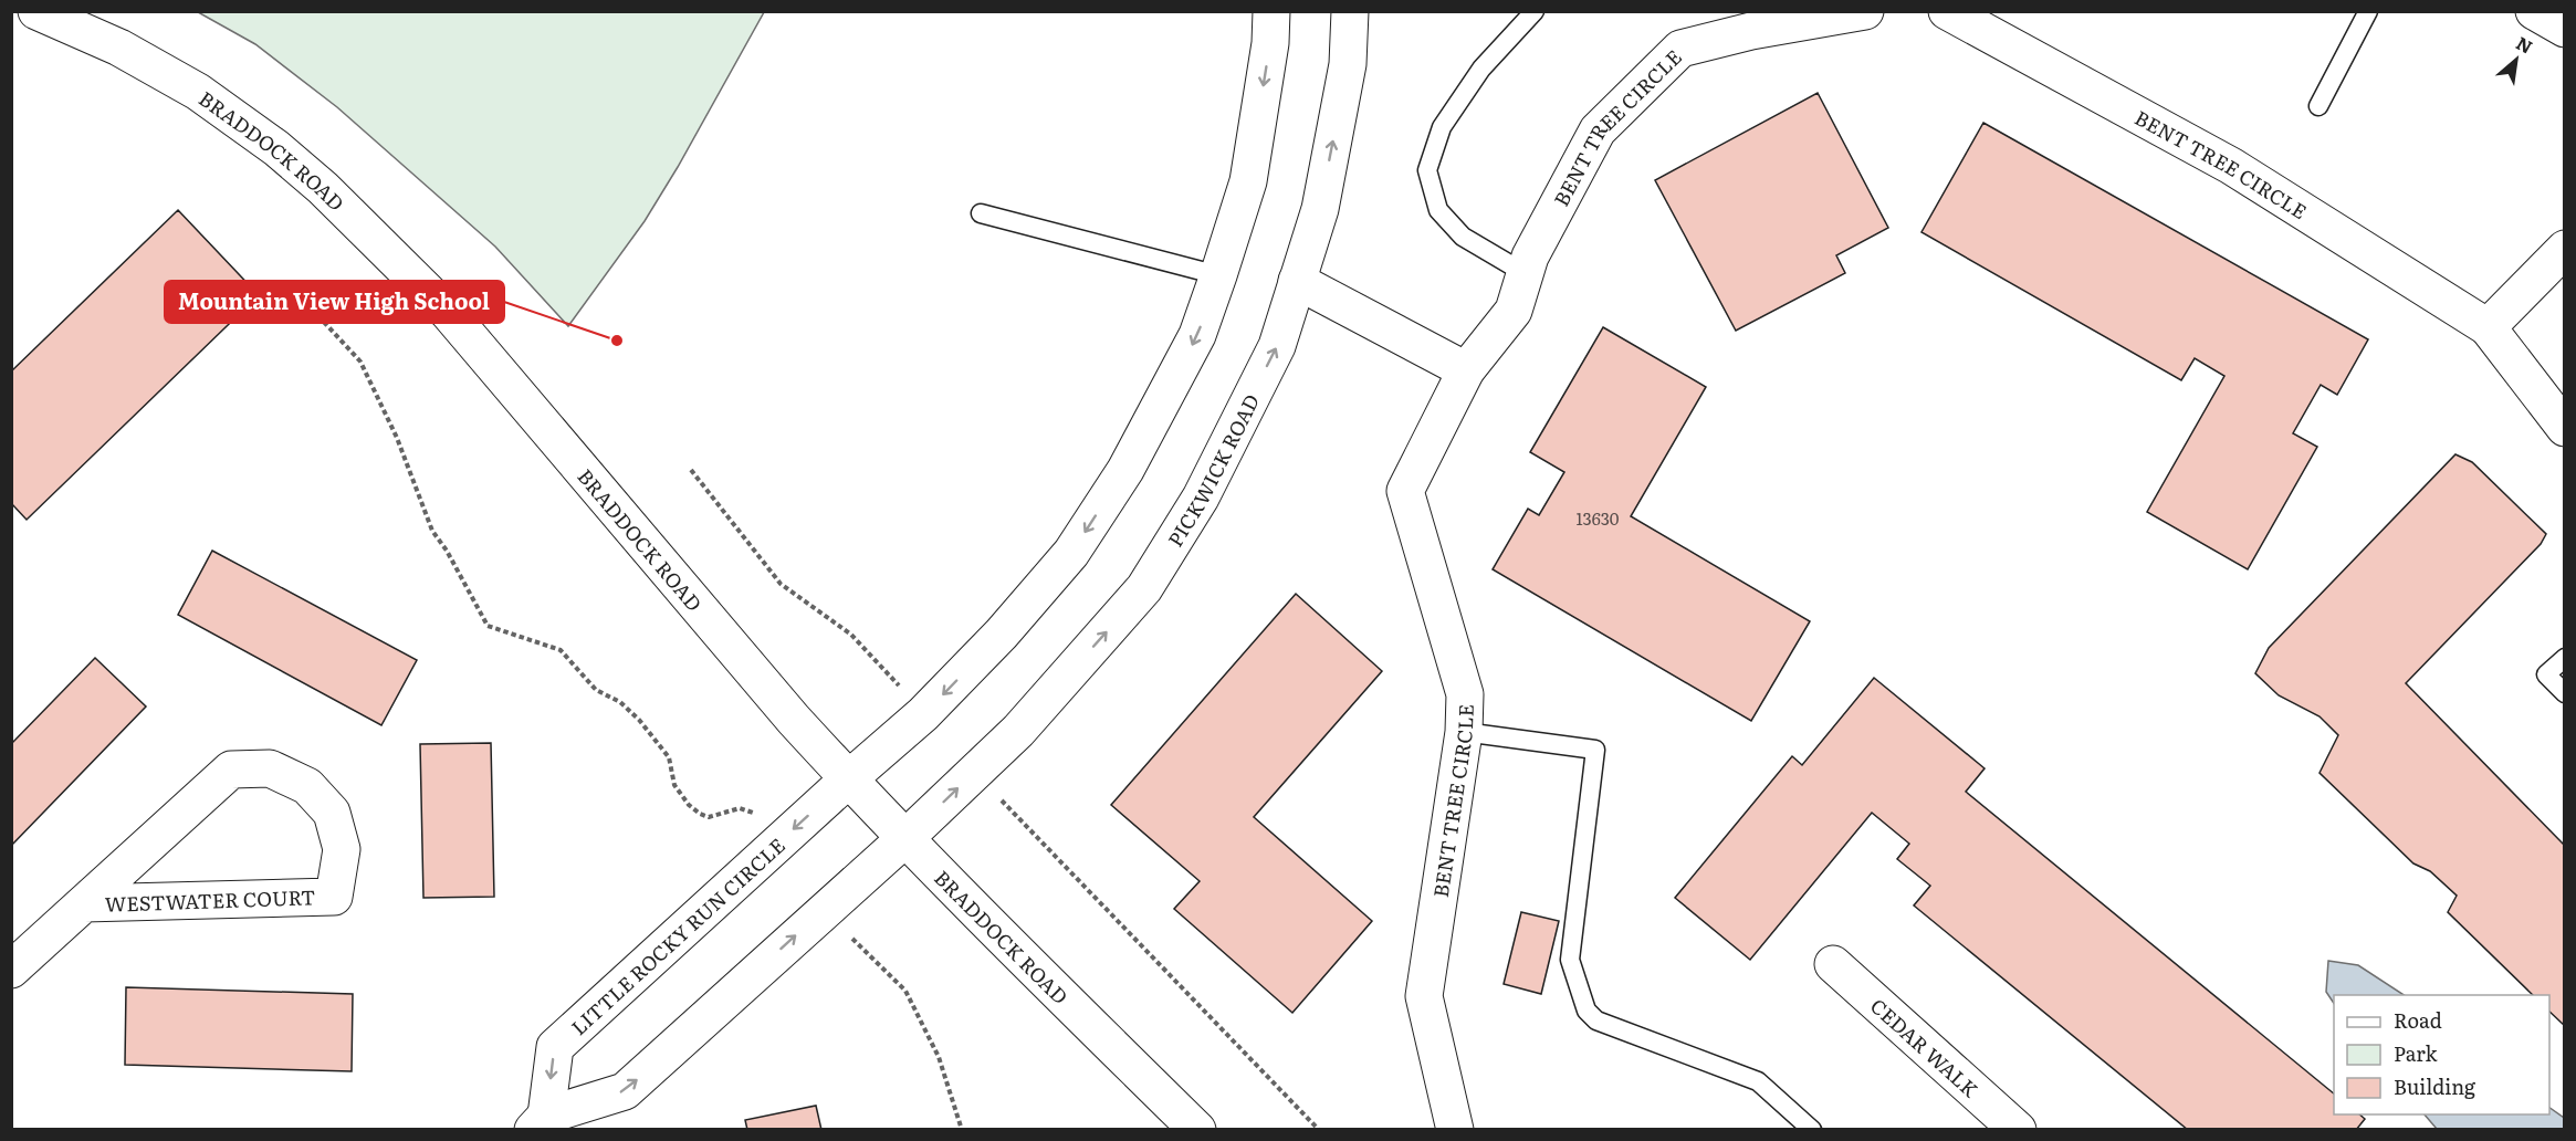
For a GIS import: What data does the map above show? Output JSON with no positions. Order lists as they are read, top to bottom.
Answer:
{
  "streets": {
    "street": [
      "BENT TREE CIRCLE",
      "BRADDOCK ROAD",
      "PICKWICK ROAD",
      "WESTWATER COURT",
      "LITTLE ROCKY RUN CIRCLE",
      "CEDAR WALK"
    ]
  },
  "crossings": [
    ["BRADDOCK ROAD", "PICKWICK ROAD"],
    ["BRADDOCK ROAD", "LITTLE ROCKY RUN CIRCLE"],
    ["PICKWICK ROAD", "LITTLE ROCKY RUN CIRCLE"]
  ],
  "places": ["Mountain View High School"],
  "house_numbers": ["13630"],
  "legend": ["Road", "Park", "Building"],
  "north": "top right"
}
